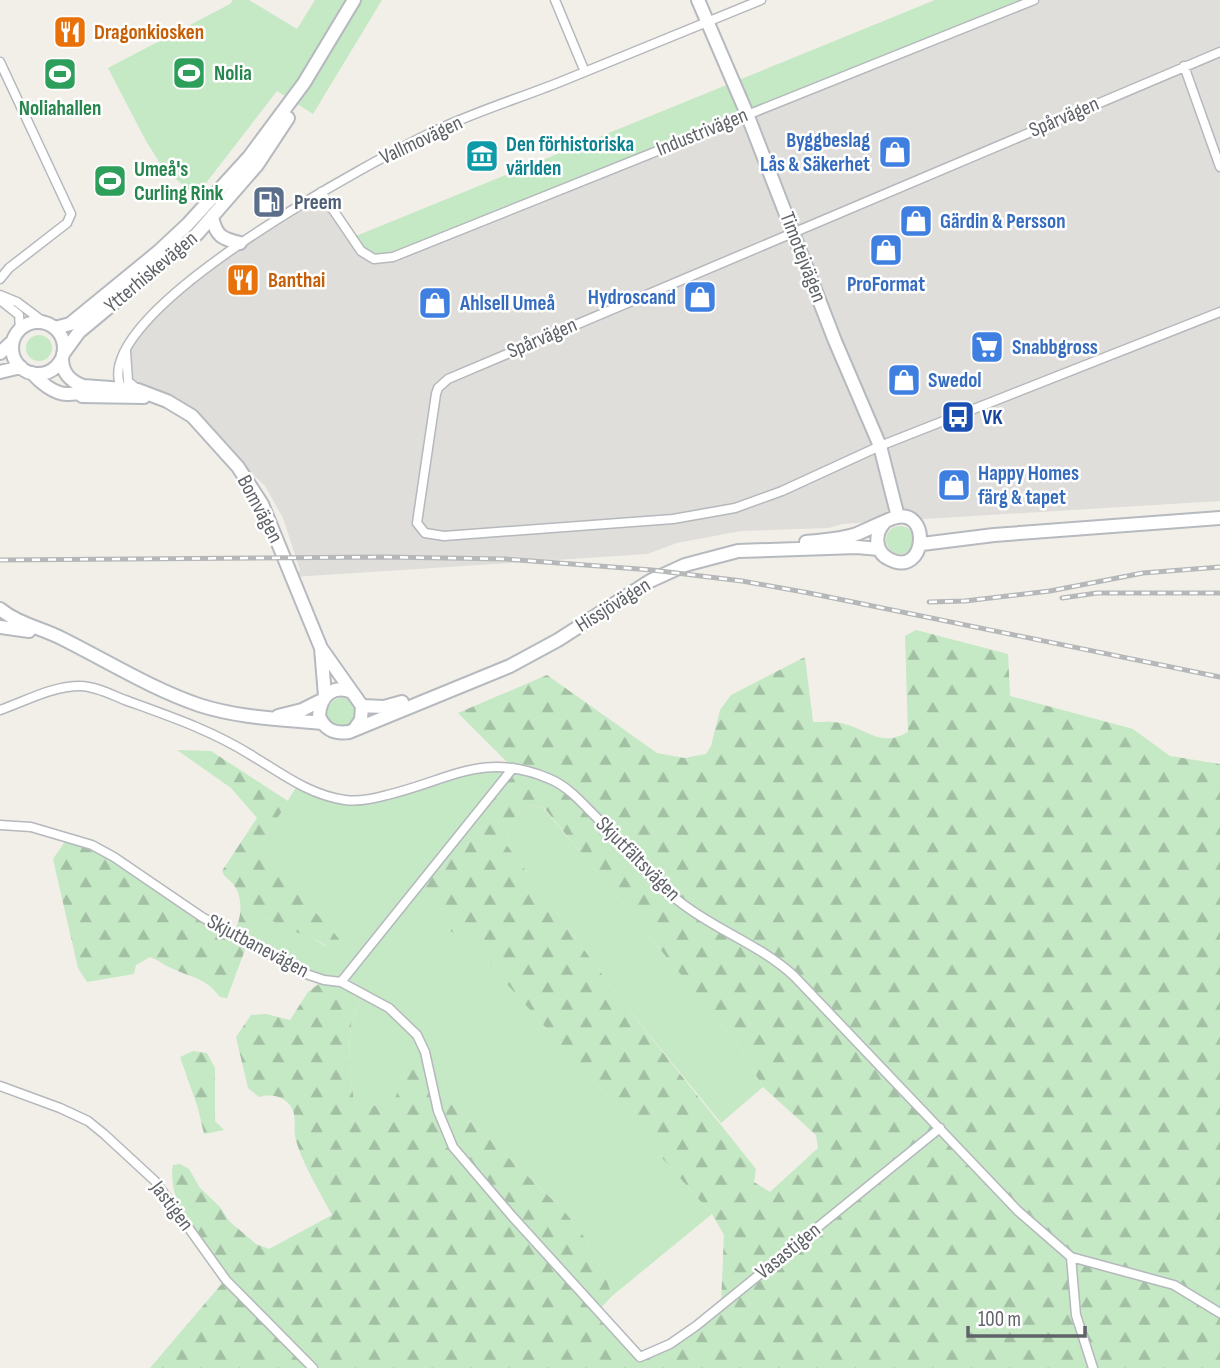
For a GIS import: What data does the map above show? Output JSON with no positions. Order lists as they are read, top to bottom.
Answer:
{
  "streets": {
    "main road": [
      "Timotejvägen",
      "Ytterhiskevägen",
      "Bomvägen",
      "Hissjövägen"
    ],
    "street": [
      "Spårvägen",
      "Industrivägen",
      "Vallmovägen",
      "Skjutfältsvägen",
      "Skjutbanevägen",
      "Jastigen",
      "Vasastigen"
    ]
  },
  "crossings": [
    ["Spårvägen", "Timotejvägen"],
    ["Industrivägen", "Vallmovägen"],
    ["Industrivägen", "Timotejvägen"],
    ["Vallmovägen", "Timotejvägen"],
    ["Vallmovägen", "Bomvägen"],
    ["Timotejvägen", "Hissjövägen"],
    ["Ytterhiskevägen", "Bomvägen"],
    ["Bomvägen", "Hissjövägen"],
    ["Skjutfältsvägen", "Vasastigen"],
    ["Skjutbanevägen", "Vasastigen"]
  ],
  "places": {
    "restaurant": ["Dragonkiosken", "Banthai"],
    "sports": ["Nolia", "Noliahallen", "Umeå's Curling Rink"],
    "shop": [
      "Byggbeslag Lås & Säkerhet",
      "Gärdin & Persson",
      "ProFormat",
      "Hydroscand",
      "Ahlsell Umeå",
      "Swedol",
      "Happy Homes färg & tapet"
    ],
    "museum": ["Den förhistoriska världen"],
    "fuel station": ["Preem"],
    "supermarket": ["Snabbgross"],
    "bus stop": ["VK"]
  },
  "scale_bar": "100 m"
}
